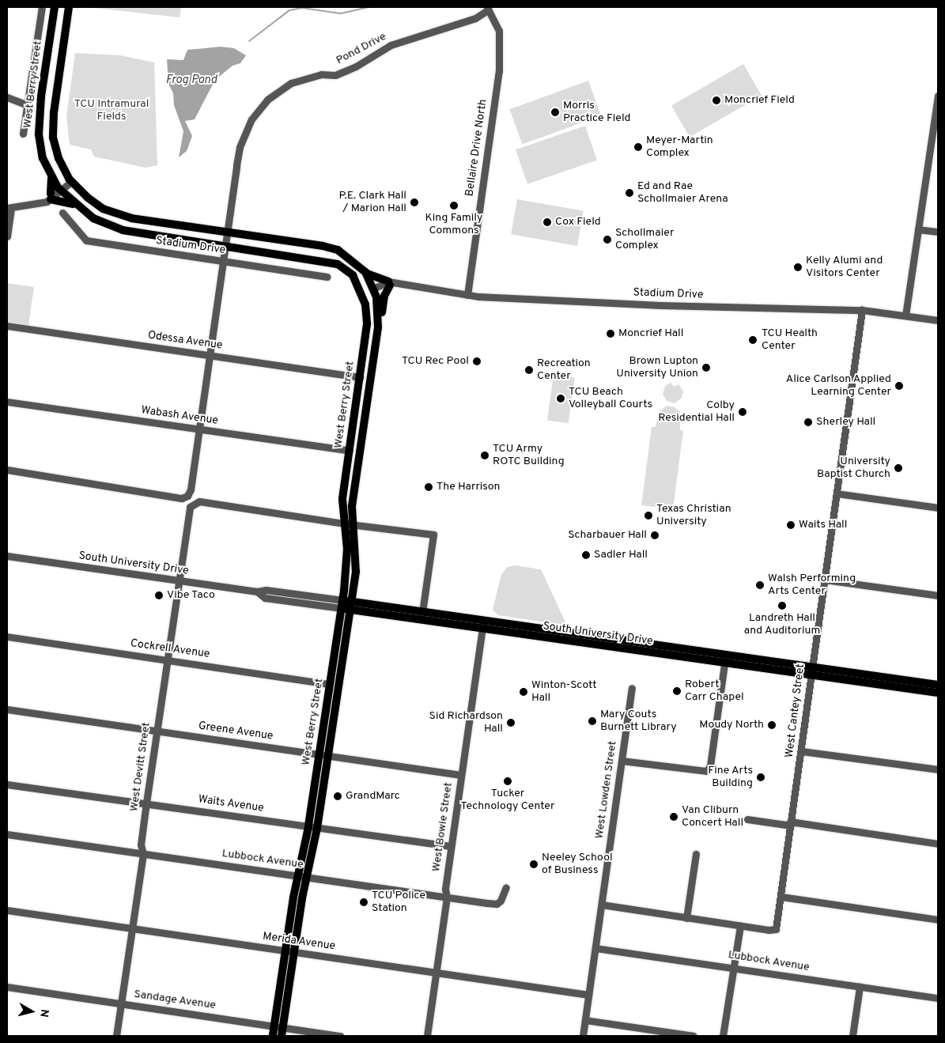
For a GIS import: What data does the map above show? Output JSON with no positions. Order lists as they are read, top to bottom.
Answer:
{
  "streets": {
    "main road": ["West Berry Street", "South University Drive"],
    "street": [
      "Pond Drive",
      "Bellaire Drive North",
      "Stadium Drive",
      "Odessa Avenue",
      "Wabash Avenue",
      "Cockrell Avenue",
      "West Cantey Street",
      "Greene Avenue",
      "West Devitt Street",
      "West Lowden Street",
      "Waits Avenue",
      "West Bowie Street",
      "Lubbock Avenue",
      "Merida Avenue",
      "Sandage Avenue"
    ]
  },
  "crossings": [
    ["Pond Drive", "West Berry Street"],
    ["Pond Drive", "Bellaire Drive North"],
    ["West Berry Street", "Odessa Avenue"],
    ["West Berry Street", "Wabash Avenue"],
    ["West Berry Street", "South University Drive"],
    ["West Berry Street", "Cockrell Avenue"],
    ["West Berry Street", "Greene Avenue"],
    ["West Berry Street", "West Devitt Street"],
    ["West Berry Street", "Waits Avenue"],
    ["West Berry Street", "Lubbock Avenue"],
    ["West Berry Street", "Merida Avenue"],
    ["West Berry Street", "Sandage Avenue"],
    ["Bellaire Drive North", "Stadium Drive"],
    ["Stadium Drive", "West Cantey Street"],
    ["South University Drive", "West Cantey Street"],
    ["South University Drive", "West Devitt Street"],
    ["South University Drive", "West Bowie Street"],
    ["Cockrell Avenue", "West Devitt Street"],
    ["Greene Avenue", "West Devitt Street"],
    ["Greene Avenue", "West Bowie Street"],
    ["West Devitt Street", "Waits Avenue"],
    ["West Devitt Street", "Lubbock Avenue"],
    ["West Devitt Street", "Merida Avenue"],
    ["West Devitt Street", "Sandage Avenue"],
    ["West Lowden Street", "Lubbock Avenue"],
    ["West Lowden Street", "Merida Avenue"],
    ["Waits Avenue", "West Bowie Street"],
    ["West Bowie Street", "Lubbock Avenue"],
    ["West Bowie Street", "Merida Avenue"]
  ],
  "water": ["Frog Pond"],
  "parks": ["TCU Intramural Fields"],
  "places": [
    "Moncrief Field",
    "Morris Practice Field",
    "Meyer-Martin Complex",
    "Ed and Rae Schollmaier Arena",
    "P.E. Clark Hall / Marion Hall",
    "King Family Commons",
    "Cox Field",
    "Schollmaier Complex",
    "Kelly Alumi and Visitors Center",
    "Moncrief Hall",
    "TCU Health Center",
    "TCU Rec Pool",
    "Brown Lupton University Union",
    "Recreation Center",
    "Alice Carlson Applied Learning Center",
    "TCU Beach Volleyball Courts",
    "Colby Residential Hall",
    "Sherley Hall",
    "TCU Army ROTC Building",
    "University Baptist Church",
    "The Harrison",
    "Texas Christian University",
    "Waits Hall",
    "Scharbauer Hall",
    "Sadler Hall",
    "Walsh Performing Arts Center",
    "Vibe Taco",
    "Landreth Hall and Auditorium",
    "Robert Carr Chapel",
    "Winton-Scott Hall",
    "Mary Couts Burnett Library",
    "Sid Richardson Hall",
    "Moudy North",
    "Fine Arts Building",
    "Tucker Technology Center",
    "GrandMarc",
    "Van Cliburn Concert Hall",
    "Neeley School of Business",
    "TCU Police Station"
  ],
  "north": "right"
}
